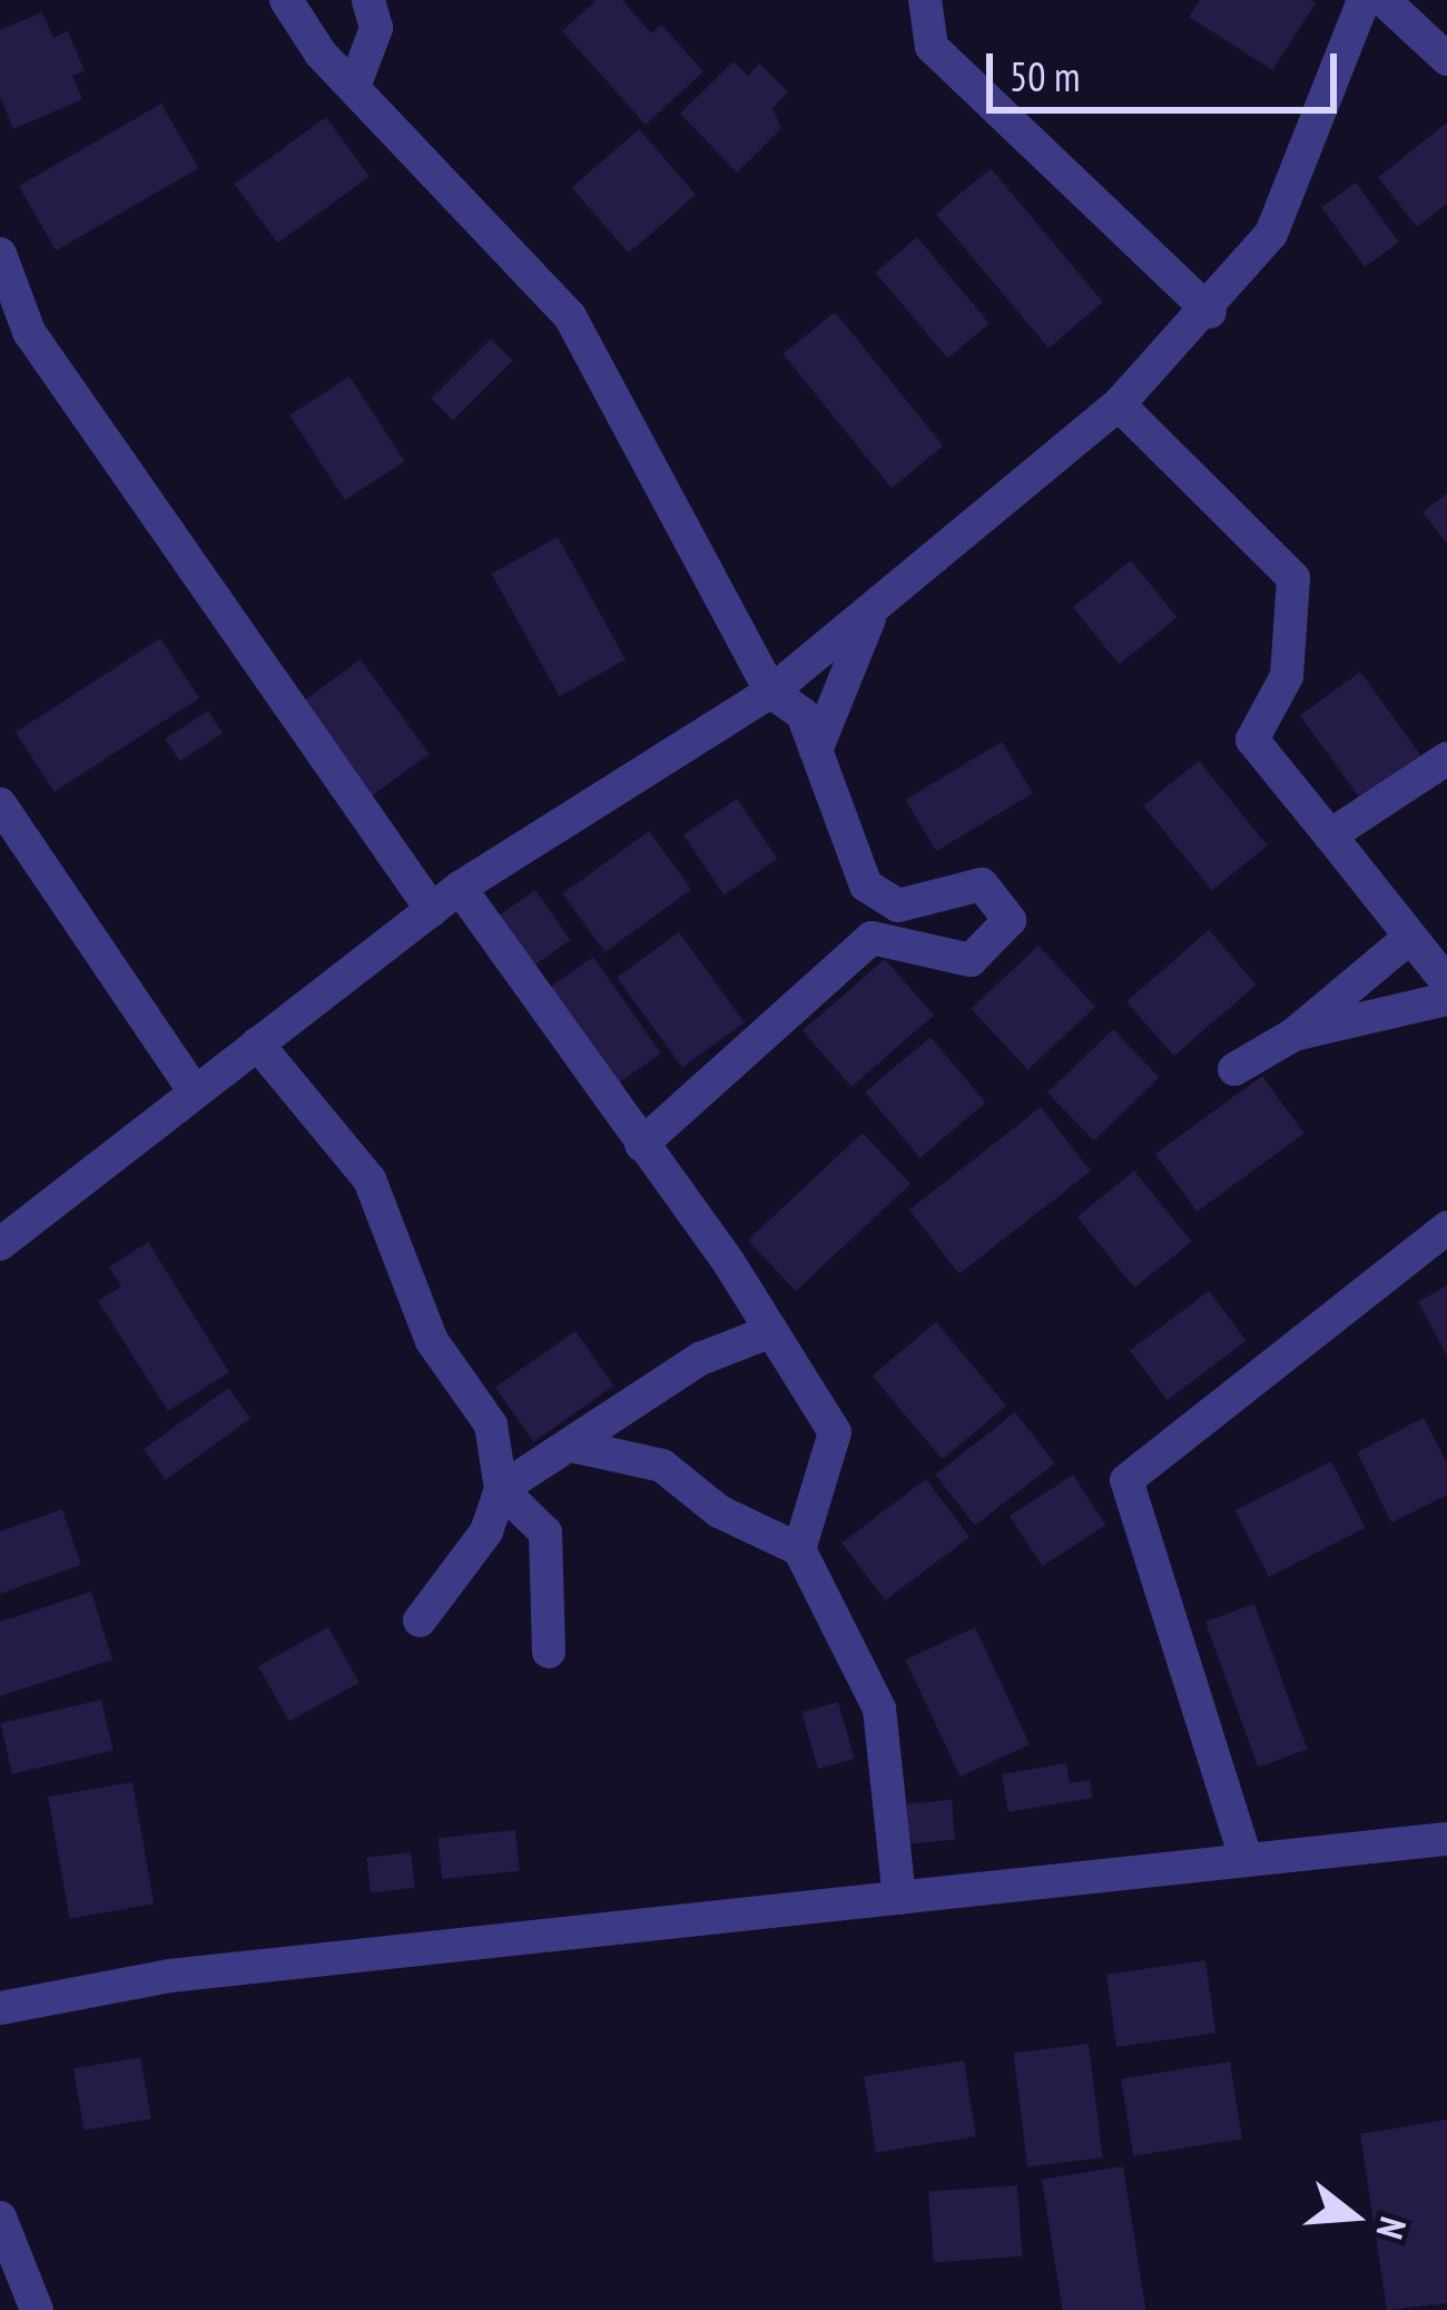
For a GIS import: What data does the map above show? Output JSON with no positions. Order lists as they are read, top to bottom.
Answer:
{
  "scale_bar": "50 m",
  "north": "right"
}
